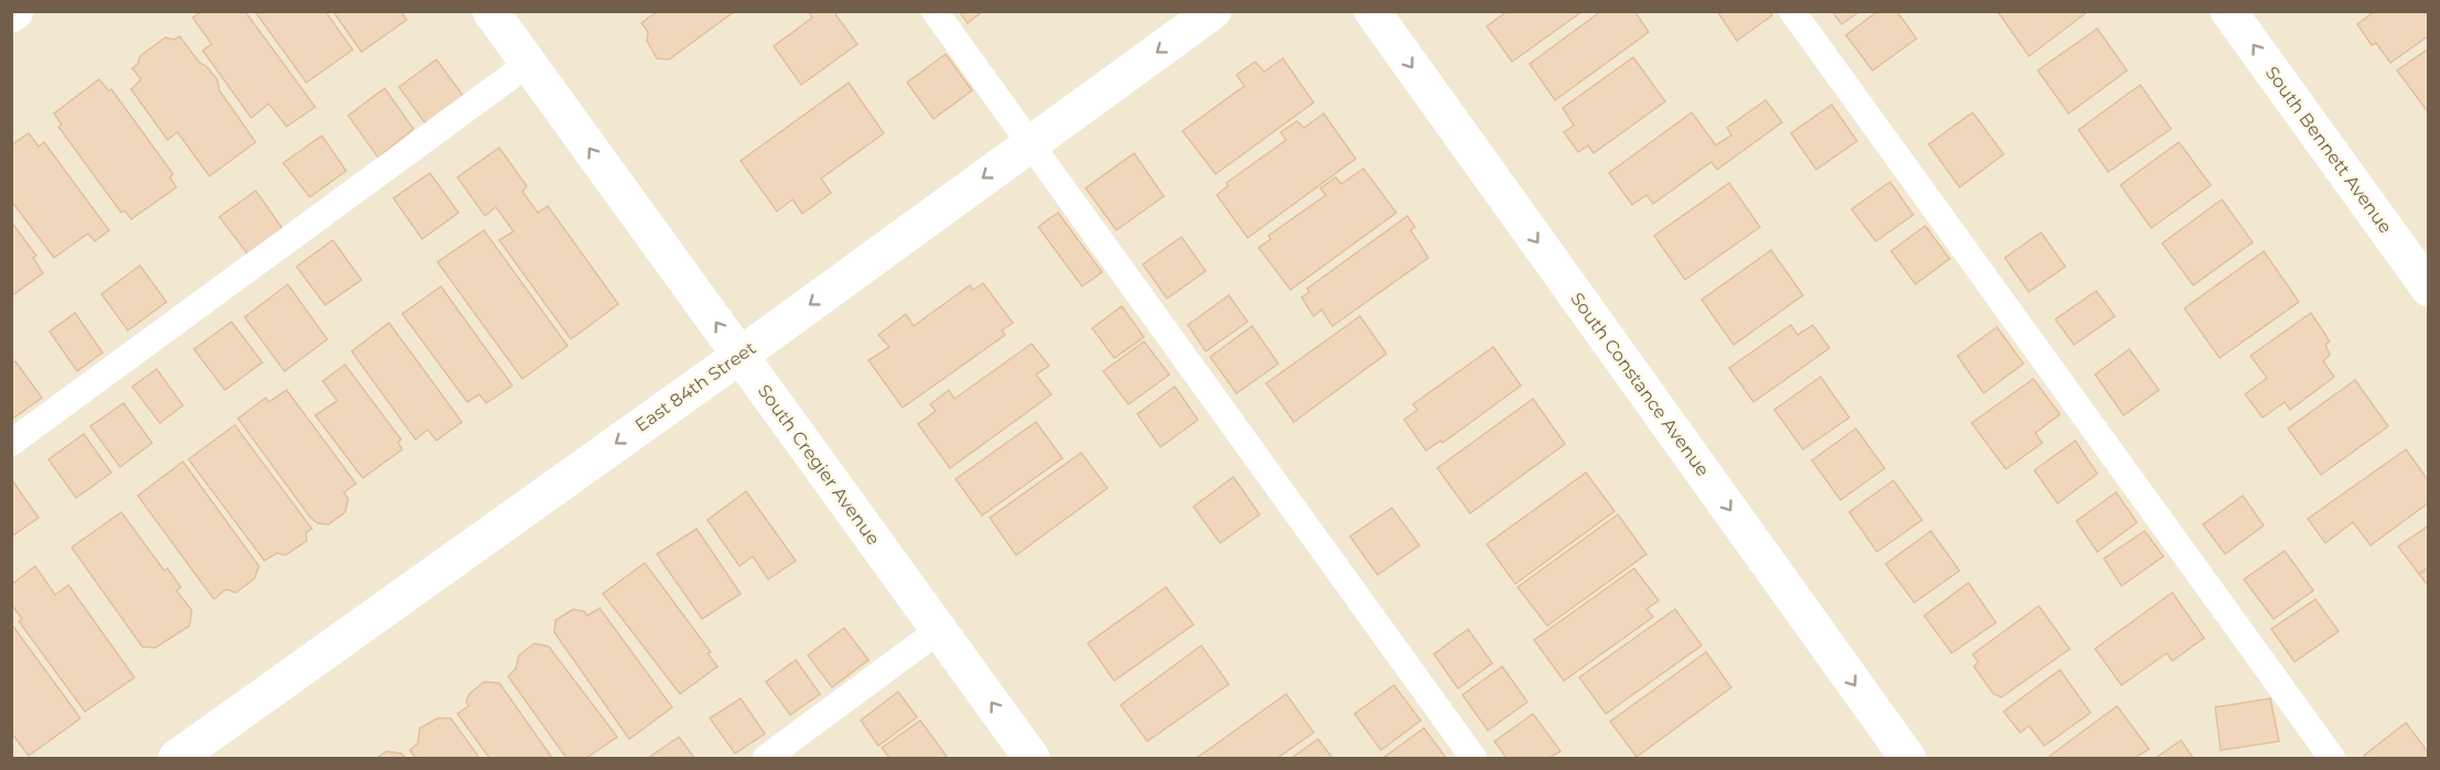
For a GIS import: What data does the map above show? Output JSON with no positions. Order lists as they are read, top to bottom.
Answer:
{
  "streets": {
    "street": [
      "South Bennett Avenue",
      "South Constance Avenue",
      "East 84th Street",
      "South Cregier Avenue"
    ]
  },
  "crossings": [
    ["East 84th Street", "South Cregier Avenue"]
  ],
  "one_way": [
    "South Bennett Avenue",
    "South Constance Avenue",
    "East 84th Street",
    "South Cregier Avenue"
  ]
}
